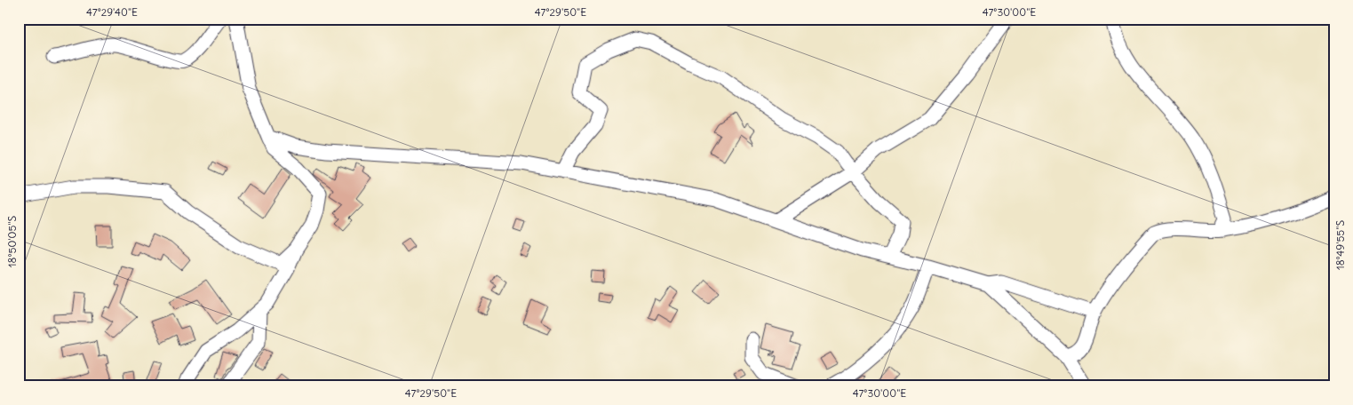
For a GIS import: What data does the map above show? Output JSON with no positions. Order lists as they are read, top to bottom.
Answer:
{
  "coordinates": [
    "47°29'40\"E",
    "47°29'50\"E",
    "47°30'00\"E",
    "18°50'05\"S",
    "18°49'55\"S"
  ]
}
